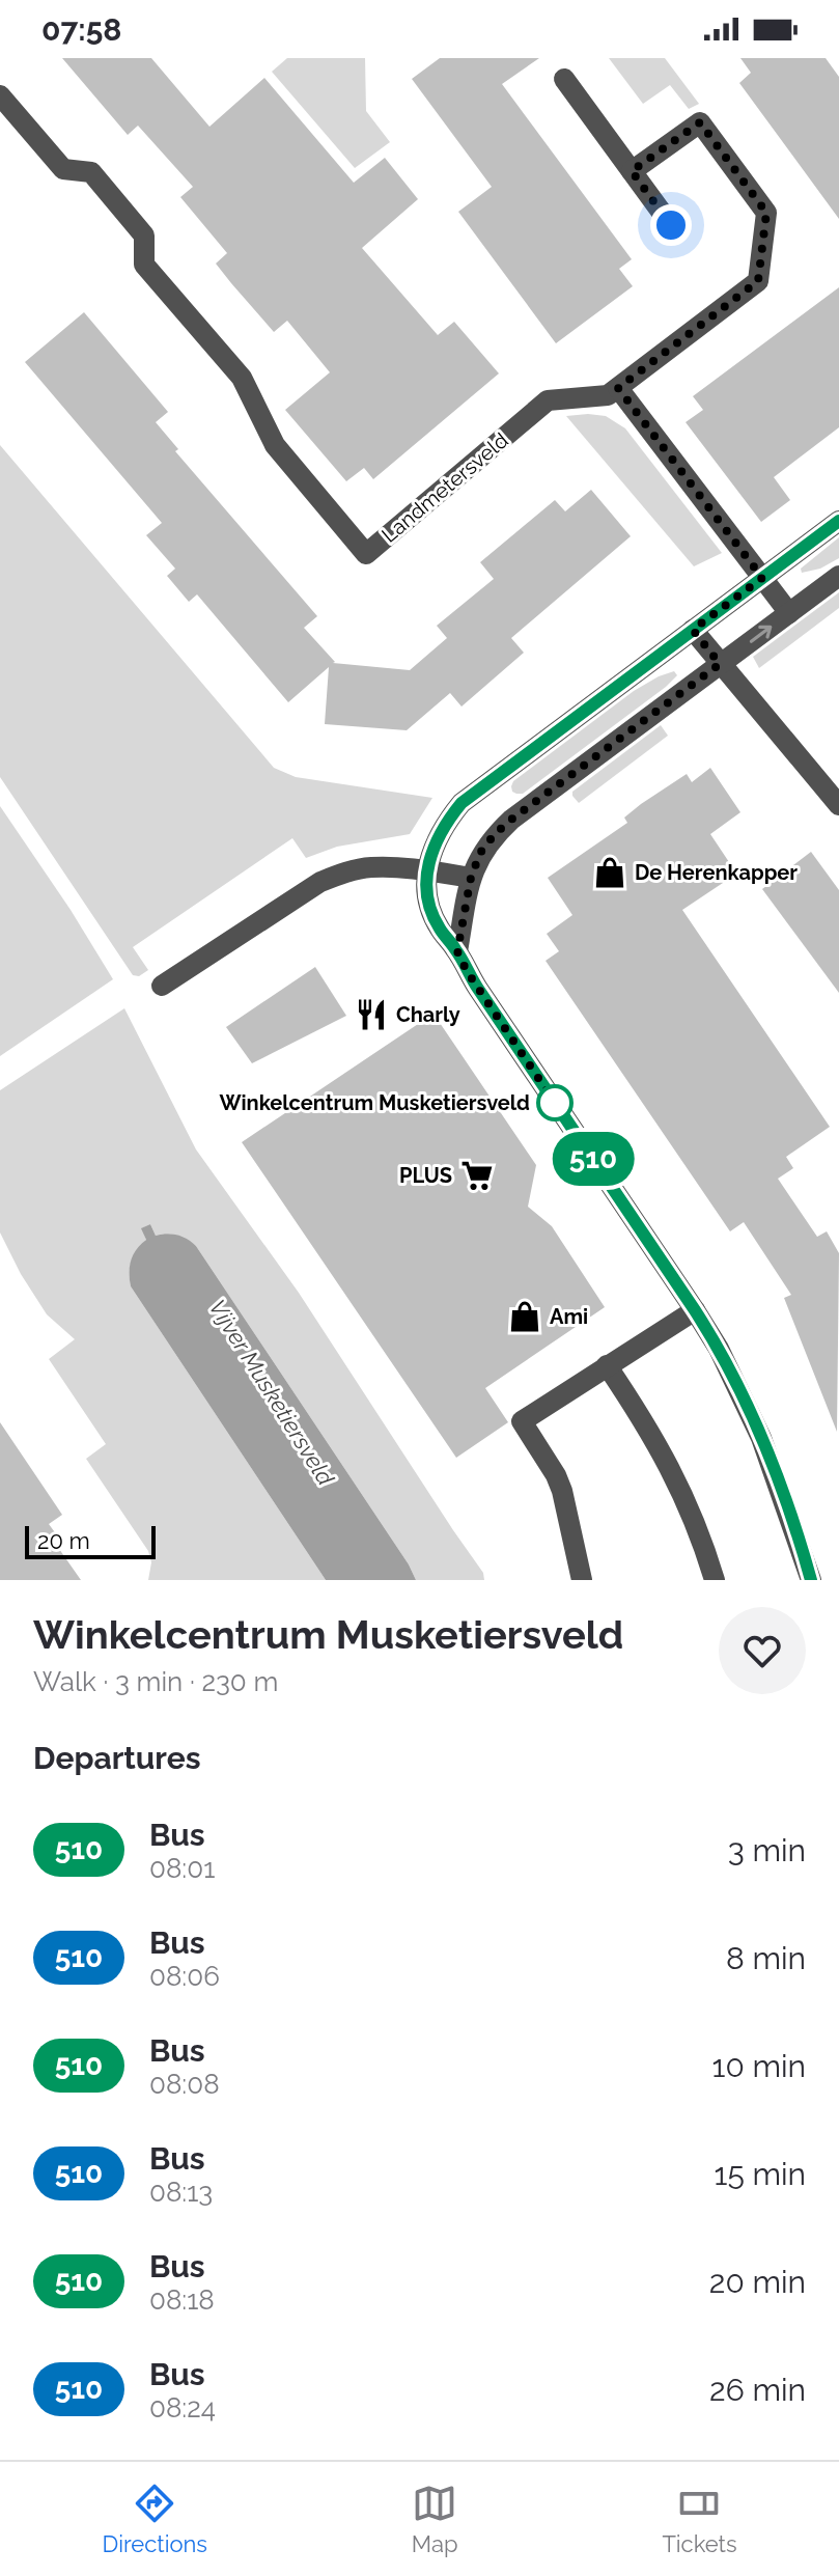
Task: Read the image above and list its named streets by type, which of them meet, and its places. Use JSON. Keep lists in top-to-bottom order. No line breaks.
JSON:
{"streets":{"street":["Landmetersveld"]},"water":["Vijver Musketiersveld"],"places":{"shop":["De Herenkapper","Ami"],"restaurant":["Charly"],"other":["Winkelcentrum Musketiersveld"],"supermarket":["PLUS"]},"lines":["bus line 510"],"scale_bar":"20 m","page":{"status":"07:58","on_map":"510","scale":"20 m","heading":[["Winkelcentrum Musketiersveld","Walk · 3 min · 230 m"],"Departures"],"list":[{"mark":"510","name":"Bus","note":"08:01","value":"3 min"},{"mark":"510","name":"Bus","note":"08:06","value":"8 min"},{"mark":"510","name":"Bus","note":"08:08","value":"10 min"},{"mark":"510","name":"Bus","note":"08:13","value":"15 min"},{"mark":"510","name":"Bus","note":"08:18","value":"20 min"},{"mark":"510","name":"Bus","note":"08:24","value":"26 min"}],"tabs":["Directions","Map","Tickets"]}}
